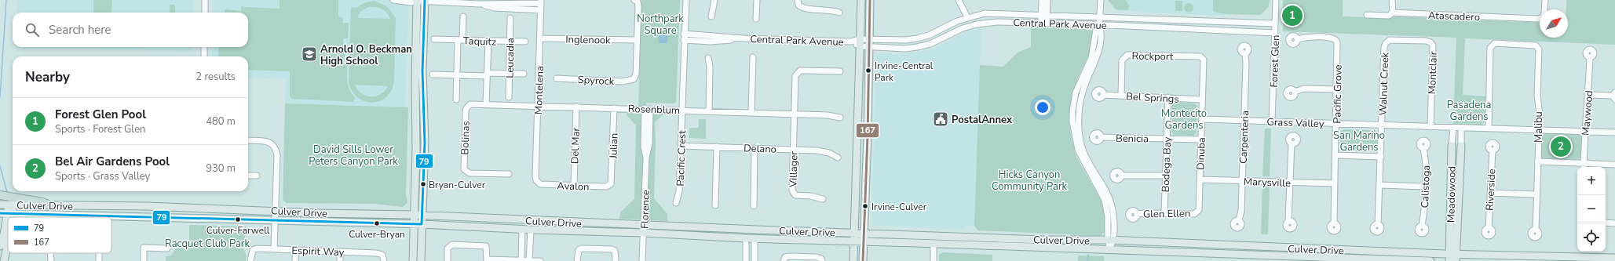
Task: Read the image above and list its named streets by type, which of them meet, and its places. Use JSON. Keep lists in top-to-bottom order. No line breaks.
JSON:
{"streets":{"main road":["Meadowood","Culver Drive"],"street":["Atascadero","Central Park Avenue","Inglenook","Taquitz","Rockport","Leucadia","Forest Glen","Montclair","Spyrock","Walnut Creek","Montelena","Pacific Grove","Bel Springs","Rosenblum","Maywood","Grass Valley","Malibu","Carpenteria","Bolinas","Benicia","Del Mar","Julian","Delano","Dinuba","Pacific Crest","Bodega Bay","Villager","Marysville","Avalon","Calistoga","Riverside","Florence","Glen Ellen","Espirit Way"]},"crossings":[["Central Park Avenue","Forest Glen"],["Central Park Avenue","Pacific Crest"],["Inglenook","Spyrock"],["Inglenook","Montelena"],["Taquitz","Leucadia"],["Rockport","Bel Springs"],["Rockport","Dinuba"],["Forest Glen","Grass Valley"],["Montclair","Walnut Creek"],["Montclair","Grass Valley"],["Walnut Creek","Grass Valley"],["Montelena","Rosenblum"],["Montelena","Avalon"],["Pacific Grove","Grass Valley"],["Pacific Grove","Marysville"],["Bel Springs","Dinuba"],["Bel Springs","Bodega Bay"],["Rosenblum","Bolinas"],["Rosenblum","Del Mar"],["Rosenblum","Julian"],["Rosenblum","Pacific Crest"],["Rosenblum","Villager"],["Rosenblum","Florence"],["Maywood","Grass Valley"],["Grass Valley","Malibu"],["Grass Valley","Carpenteria"],["Grass Valley","Dinuba"],["Grass Valley","Meadowood"],["Carpenteria","Marysville"],["Benicia","Dinuba"],["Benicia","Bodega Bay"],["Del Mar","Avalon"],["Julian","Avalon"],["Delano","Pacific Crest"],["Delano","Villager"],["Dinuba","Marysville"],["Dinuba","Glen Ellen"],["Bodega Bay","Glen Ellen"],["Meadowood","Culver Drive"],["Culver Drive","Florence"]],"parks":["Northpark Square","Pasadena Gardens","Montecito Gardens","San Marino Gardens","David Sills Lower Peters Canyon Park","Hicks Canyon Community Park","Racquet Club Park"],"places":{"school or university":["Arnold O. Beckman High School"],"other":["Irvine-Central Park","Bryan-Culver","Irvine-Culver","Culver-Farwell","Culver-Bryan"],"public building":["PostalAnnex"]},"lines":["transit line 79","transit line 167"],"legend":["79","167"],"north":"top right","page":{"pins":["1","2"],"search":"Search here","heading":["Nearby","2 results"],"list":[{"mark":"1","name":"Forest Glen Pool","note":"Sports · Forest Glen","value":"480 m"},{"mark":"2","name":"Bel Air Gardens Pool","note":"Sports · Grass Valley","value":"930 m"}],"map_buttons":["+","−"]}}
